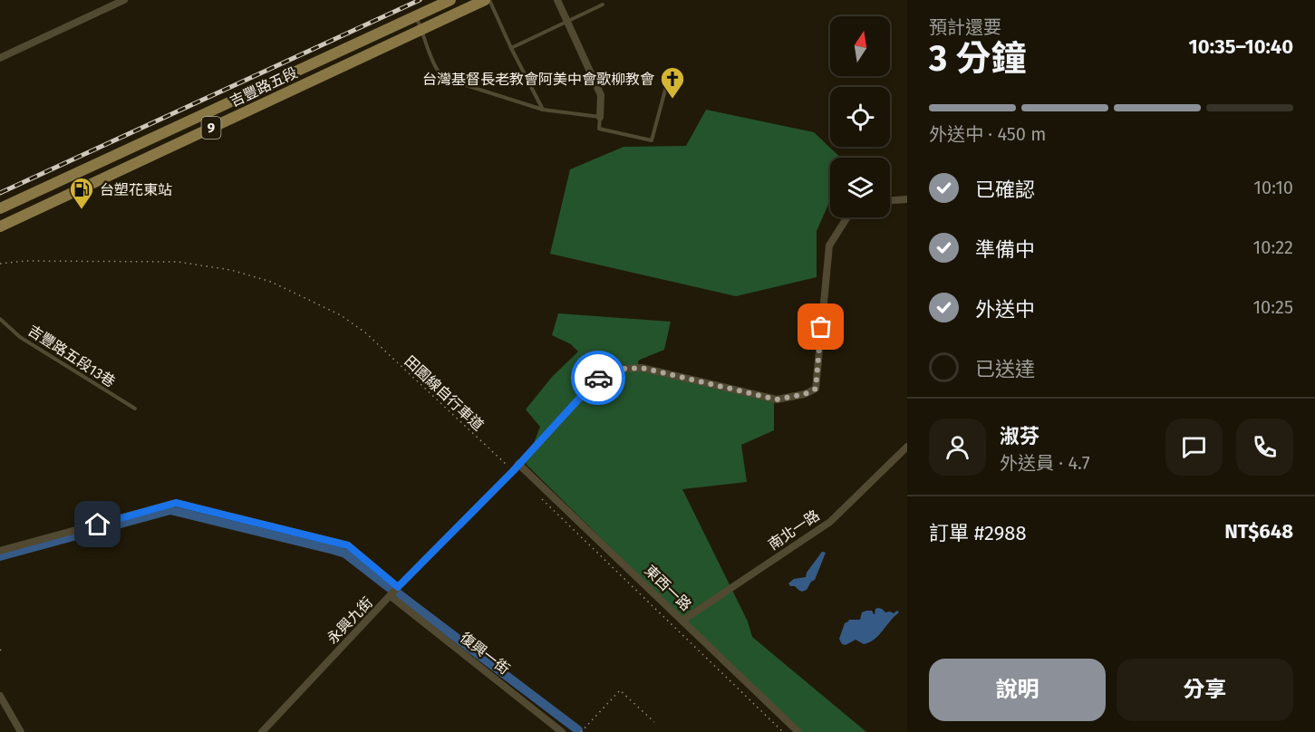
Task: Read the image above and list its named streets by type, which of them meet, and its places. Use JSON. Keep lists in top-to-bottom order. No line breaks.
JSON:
{"streets":{"main road":["吉豐路五段","9"],"street":["南北一路","東西一路","永興九街","復興一街"],"lane":["吉豐路五段13巷"],"path":["田園線自行車道"]},"crossings":[["吉豐路五段","9"],["田園線自行車道","永興九街"],["南北一路","東西一路"],["東西一路","永興九街"],["永興九街","復興一街"]],"places":{"church":["台灣基督長老教會阿美中會歌柳教會"],"fuel station":["台塑花東站"]},"north":"top","page":{"heading":["3 分鐘","預計還要","10:35–10:40"],"panel":["淑芬","外送員 · 4.7","訂單 #2988","NT$648"],"bar":"外送中 · 450 m","list":[["已確認","10:10"],["準備中","10:22"],["外送中","10:25"],"已送達"],"buttons":["說明","分享"]}}
